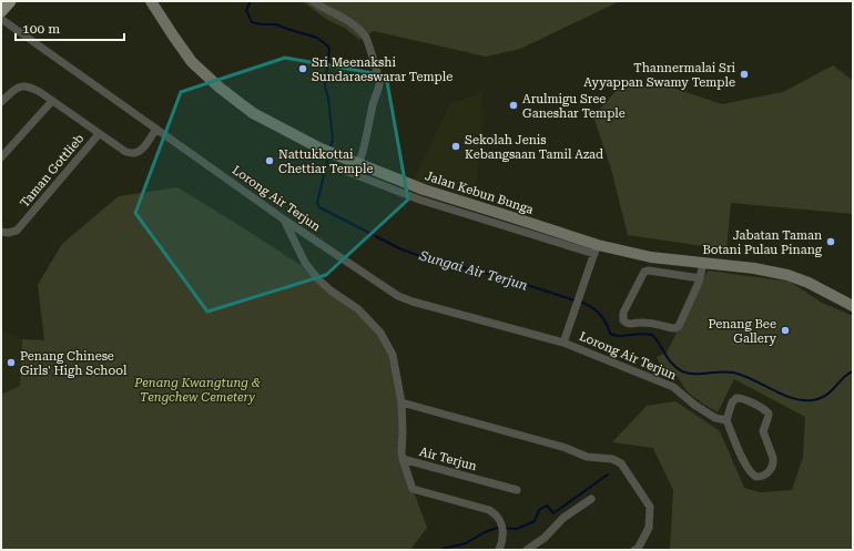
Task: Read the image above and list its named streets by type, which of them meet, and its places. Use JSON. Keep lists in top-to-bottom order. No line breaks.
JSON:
{"streets":{"street":["Taman Gottlieb","Jalan Kebun Bunga","Lorong Air Terjun","Air Terjun"]},"crossings":[["Taman Gottlieb","Lorong Air Terjun"],["Jalan Kebun Bunga","Lorong Air Terjun"],["Lorong Air Terjun","Air Terjun"]],"water":["Sungai Air Terjun"],"parks":["Penang Kwangtung & Tengchew Cemetery"],"places":["Sri Meenakshi Sundaraeswarar Temple","Thannermalai Sri Ayyappan Swamy Temple","Arulmigu Sree Ganeshar Temple","Sekolah Jenis Kebangsaan Tamil Azad","Nattukkottai Chettiar Temple","Jabatan Taman Botani Pulau Pinang","Penang Bee Gallery","Penang Chinese Girls' High School"],"scale_bar":"100 m"}
